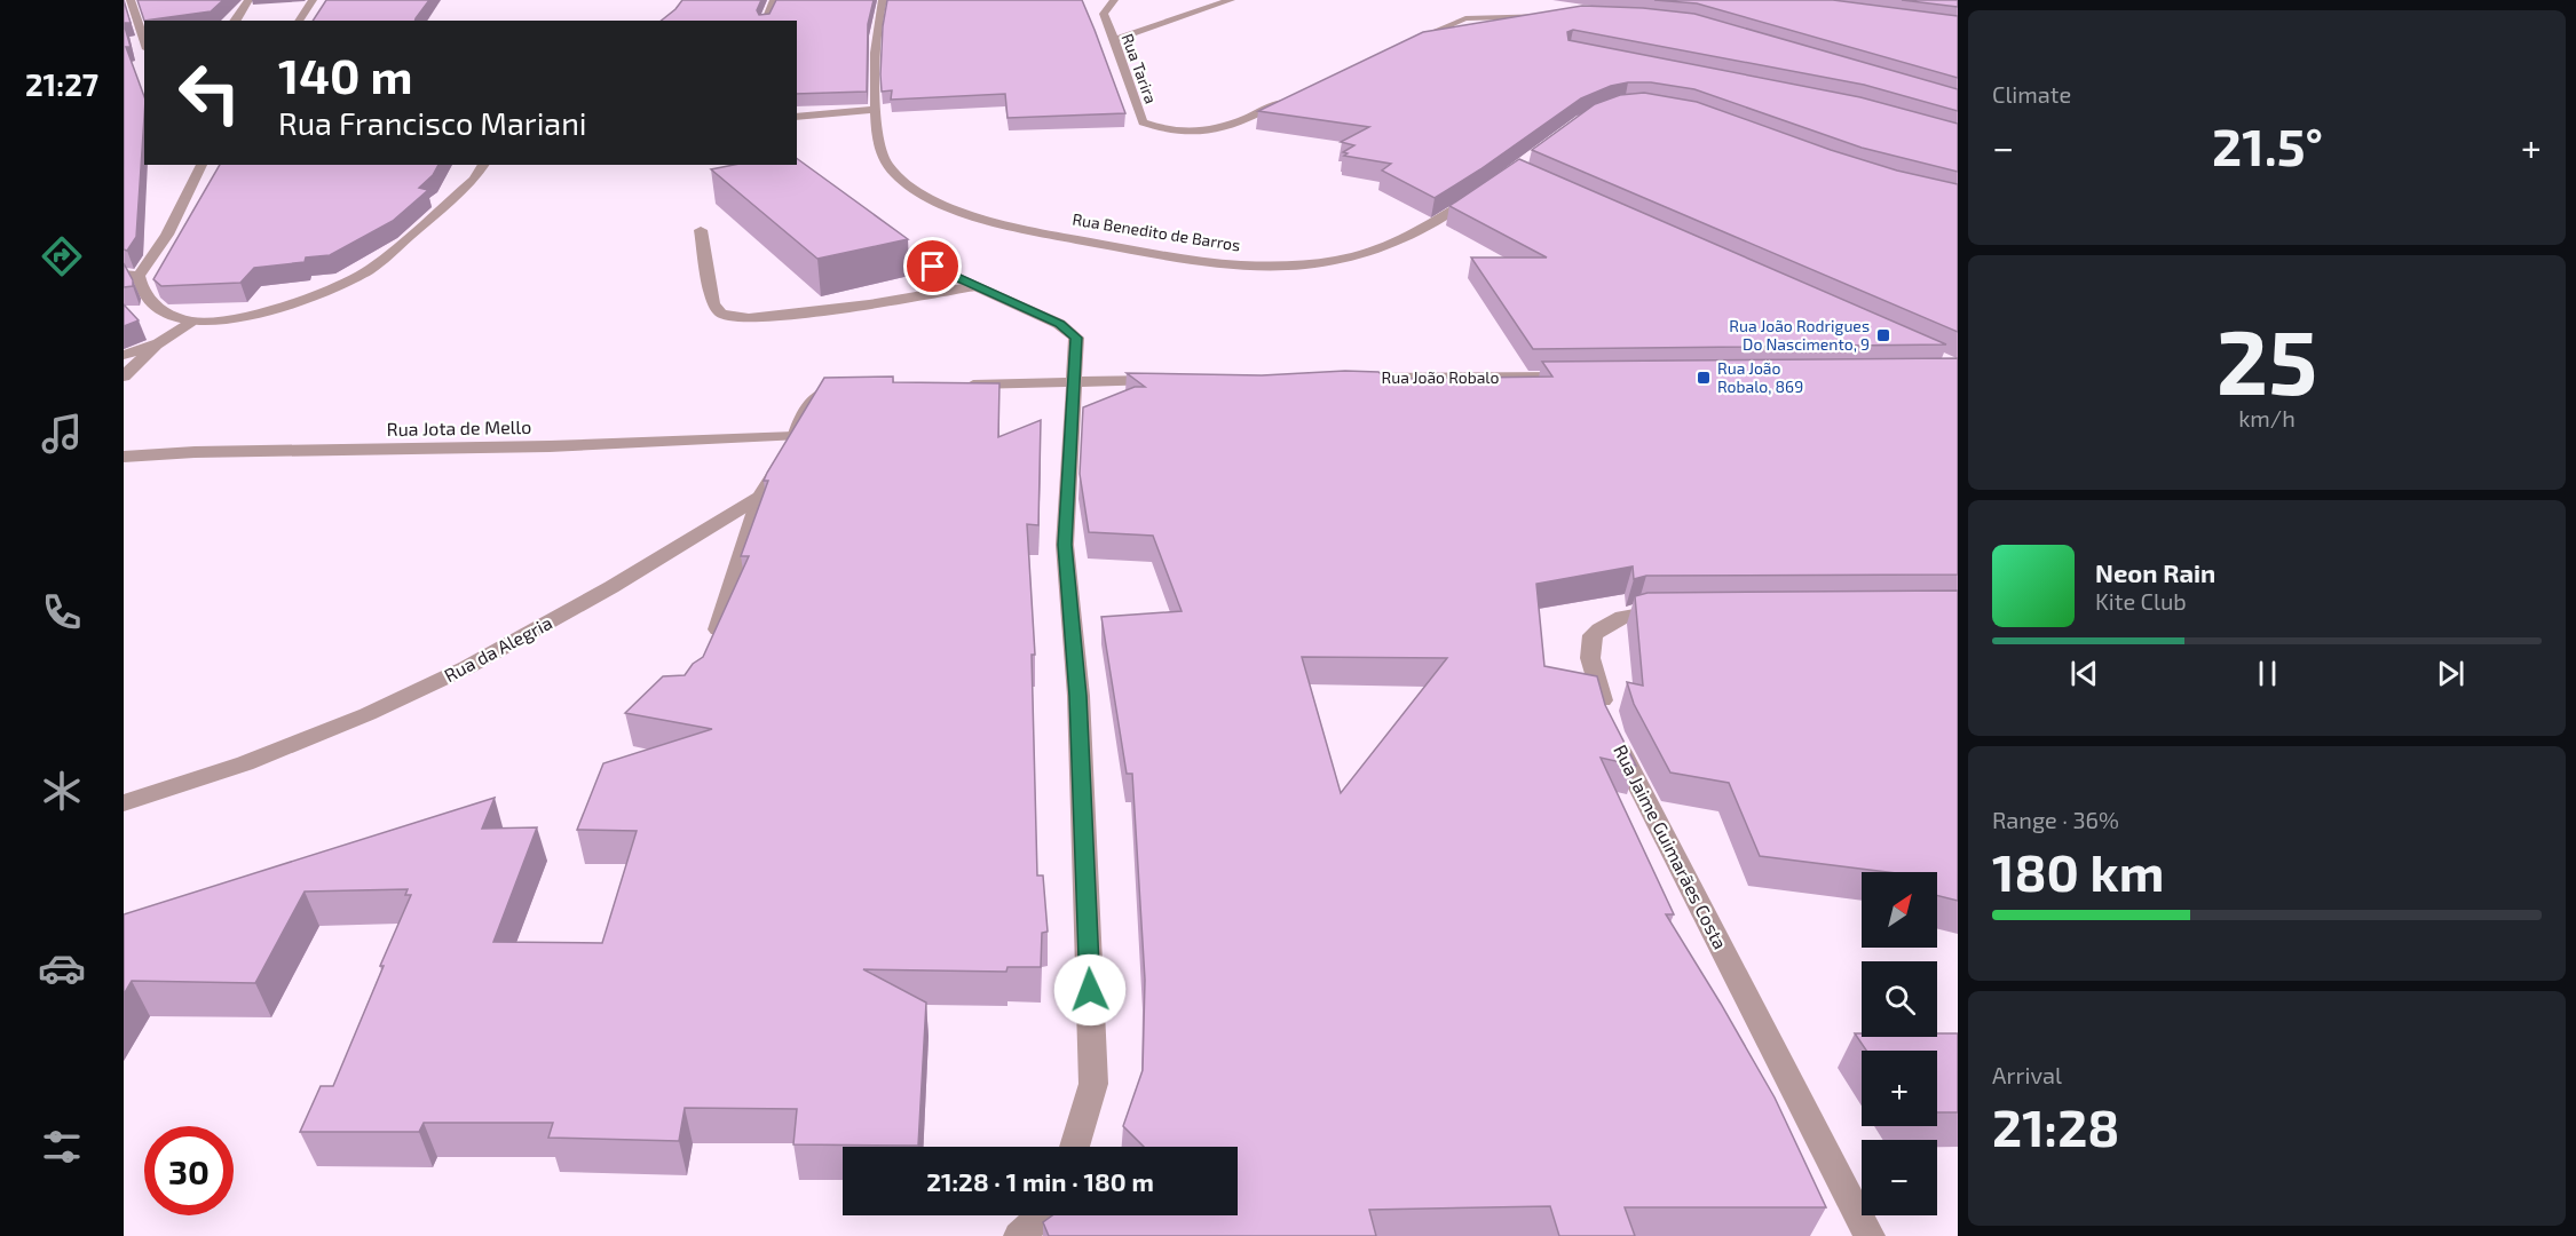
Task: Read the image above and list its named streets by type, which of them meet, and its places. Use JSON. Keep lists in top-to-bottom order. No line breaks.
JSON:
{"streets":{"street":["Rua Tarira","Rua Benedito de Barros","Rua João Robalo","Rua Jota de Mello","Rua da Alegria","Rua Jaime Guimarães Costa"]},"crossings":[["Rua Jota de Mello","Rua da Alegria"]],"places":{"transit":["Rua João Rodrigues Do Nascimento, 9","Rua João Robalo, 869"]},"north":"top right","page":{"tabs":"21:27","tile":["Climate",["25","km/h"],["Range · 36%","180 km"],["Arrival","21:28"]],"turn":["140 m","Rua Francisco Mariani"],"heat":["−","21.5°","+"],"song":["Neon Rain","Kite Club"],"map_buttons":["+","−"],"limit":"30","trip":"21:28 · 1 min · 180 m"}}
